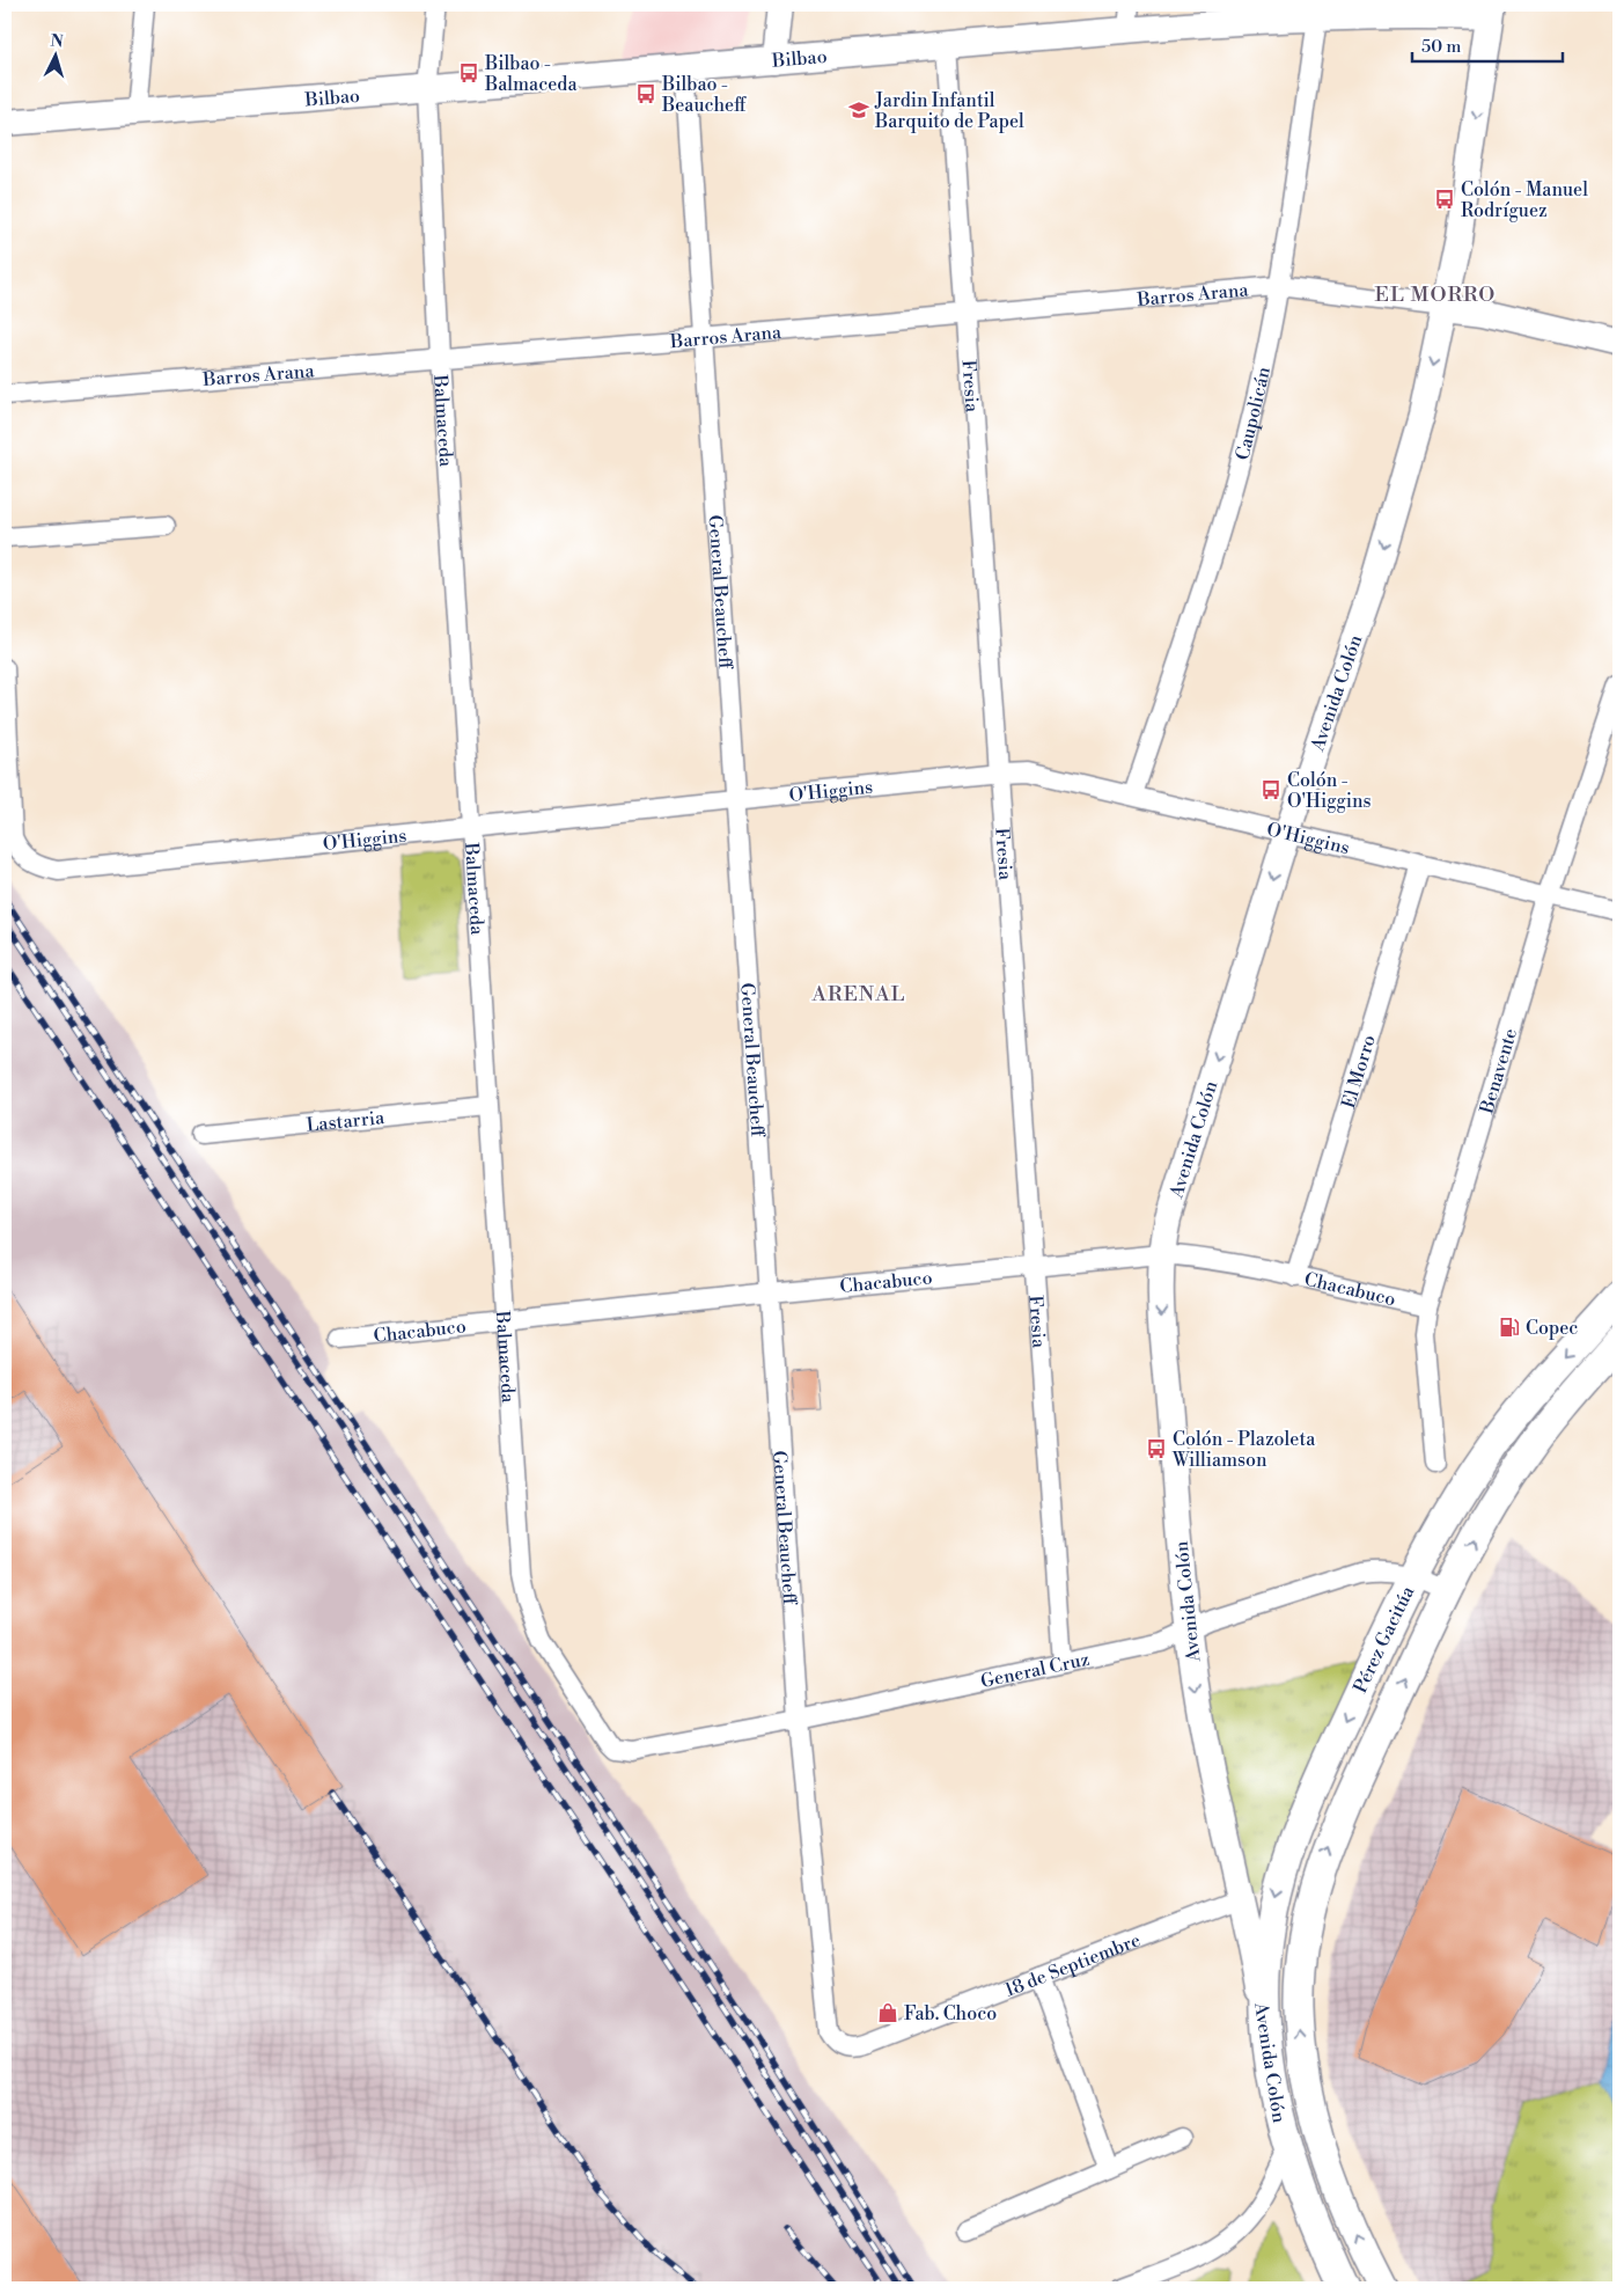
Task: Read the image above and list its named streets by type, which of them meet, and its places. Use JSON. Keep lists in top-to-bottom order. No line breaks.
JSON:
{"streets":{"main road":["Bilbao","Avenida Colón","Pérez Gacitúa"],"street":["Barros Arana","Fresia","Caupolicán","Balmaceda","General Beaucheff","O'Higgins","El Morro","Benavente","Lastarria","Chacabuco","General Cruz","18 de Septiembre"]},"crossings":[["Bilbao","Fresia"],["Bilbao","Caupolicán"],["Bilbao","Balmaceda"],["Bilbao","General Beaucheff"],["Bilbao","Avenida Colón"],["Barros Arana","Fresia"],["Barros Arana","Caupolicán"],["Barros Arana","Balmaceda"],["Barros Arana","General Beaucheff"],["Barros Arana","Avenida Colón"],["Fresia","O'Higgins"],["Fresia","Chacabuco"],["Fresia","General Cruz"],["Caupolicán","O'Higgins"],["Balmaceda","O'Higgins"],["Balmaceda","Lastarria"],["Balmaceda","Chacabuco"],["Balmaceda","General Cruz"],["General Beaucheff","O'Higgins"],["General Beaucheff","Chacabuco"],["General Beaucheff","General Cruz"],["General Beaucheff","18 de Septiembre"],["Avenida Colón","O'Higgins"],["Avenida Colón","Chacabuco"],["Avenida Colón","Pérez Gacitúa"],["Avenida Colón","General Cruz"],["Avenida Colón","18 de Septiembre"],["O'Higgins","El Morro"],["O'Higgins","Benavente"],["El Morro","Chacabuco"],["Benavente","Chacabuco"],["Pérez Gacitúa","General Cruz"]],"one_way":["Avenida Colón"],"districts":["EL MORRO","ARENAL"],"places":{"bus stop":["Bilbao - Balmaceda","Bilbao - Beaucheff","Colón - Manuel Rodríguez","Colón - O'Higgins","Colón - Plazoleta Williamson"],"school or university":["Jardin Infantil Barquito de Papel"],"fuel station":["Copec"],"shop":["Fab. Choco"]},"scale_bar":"50 m","north":"top"}
